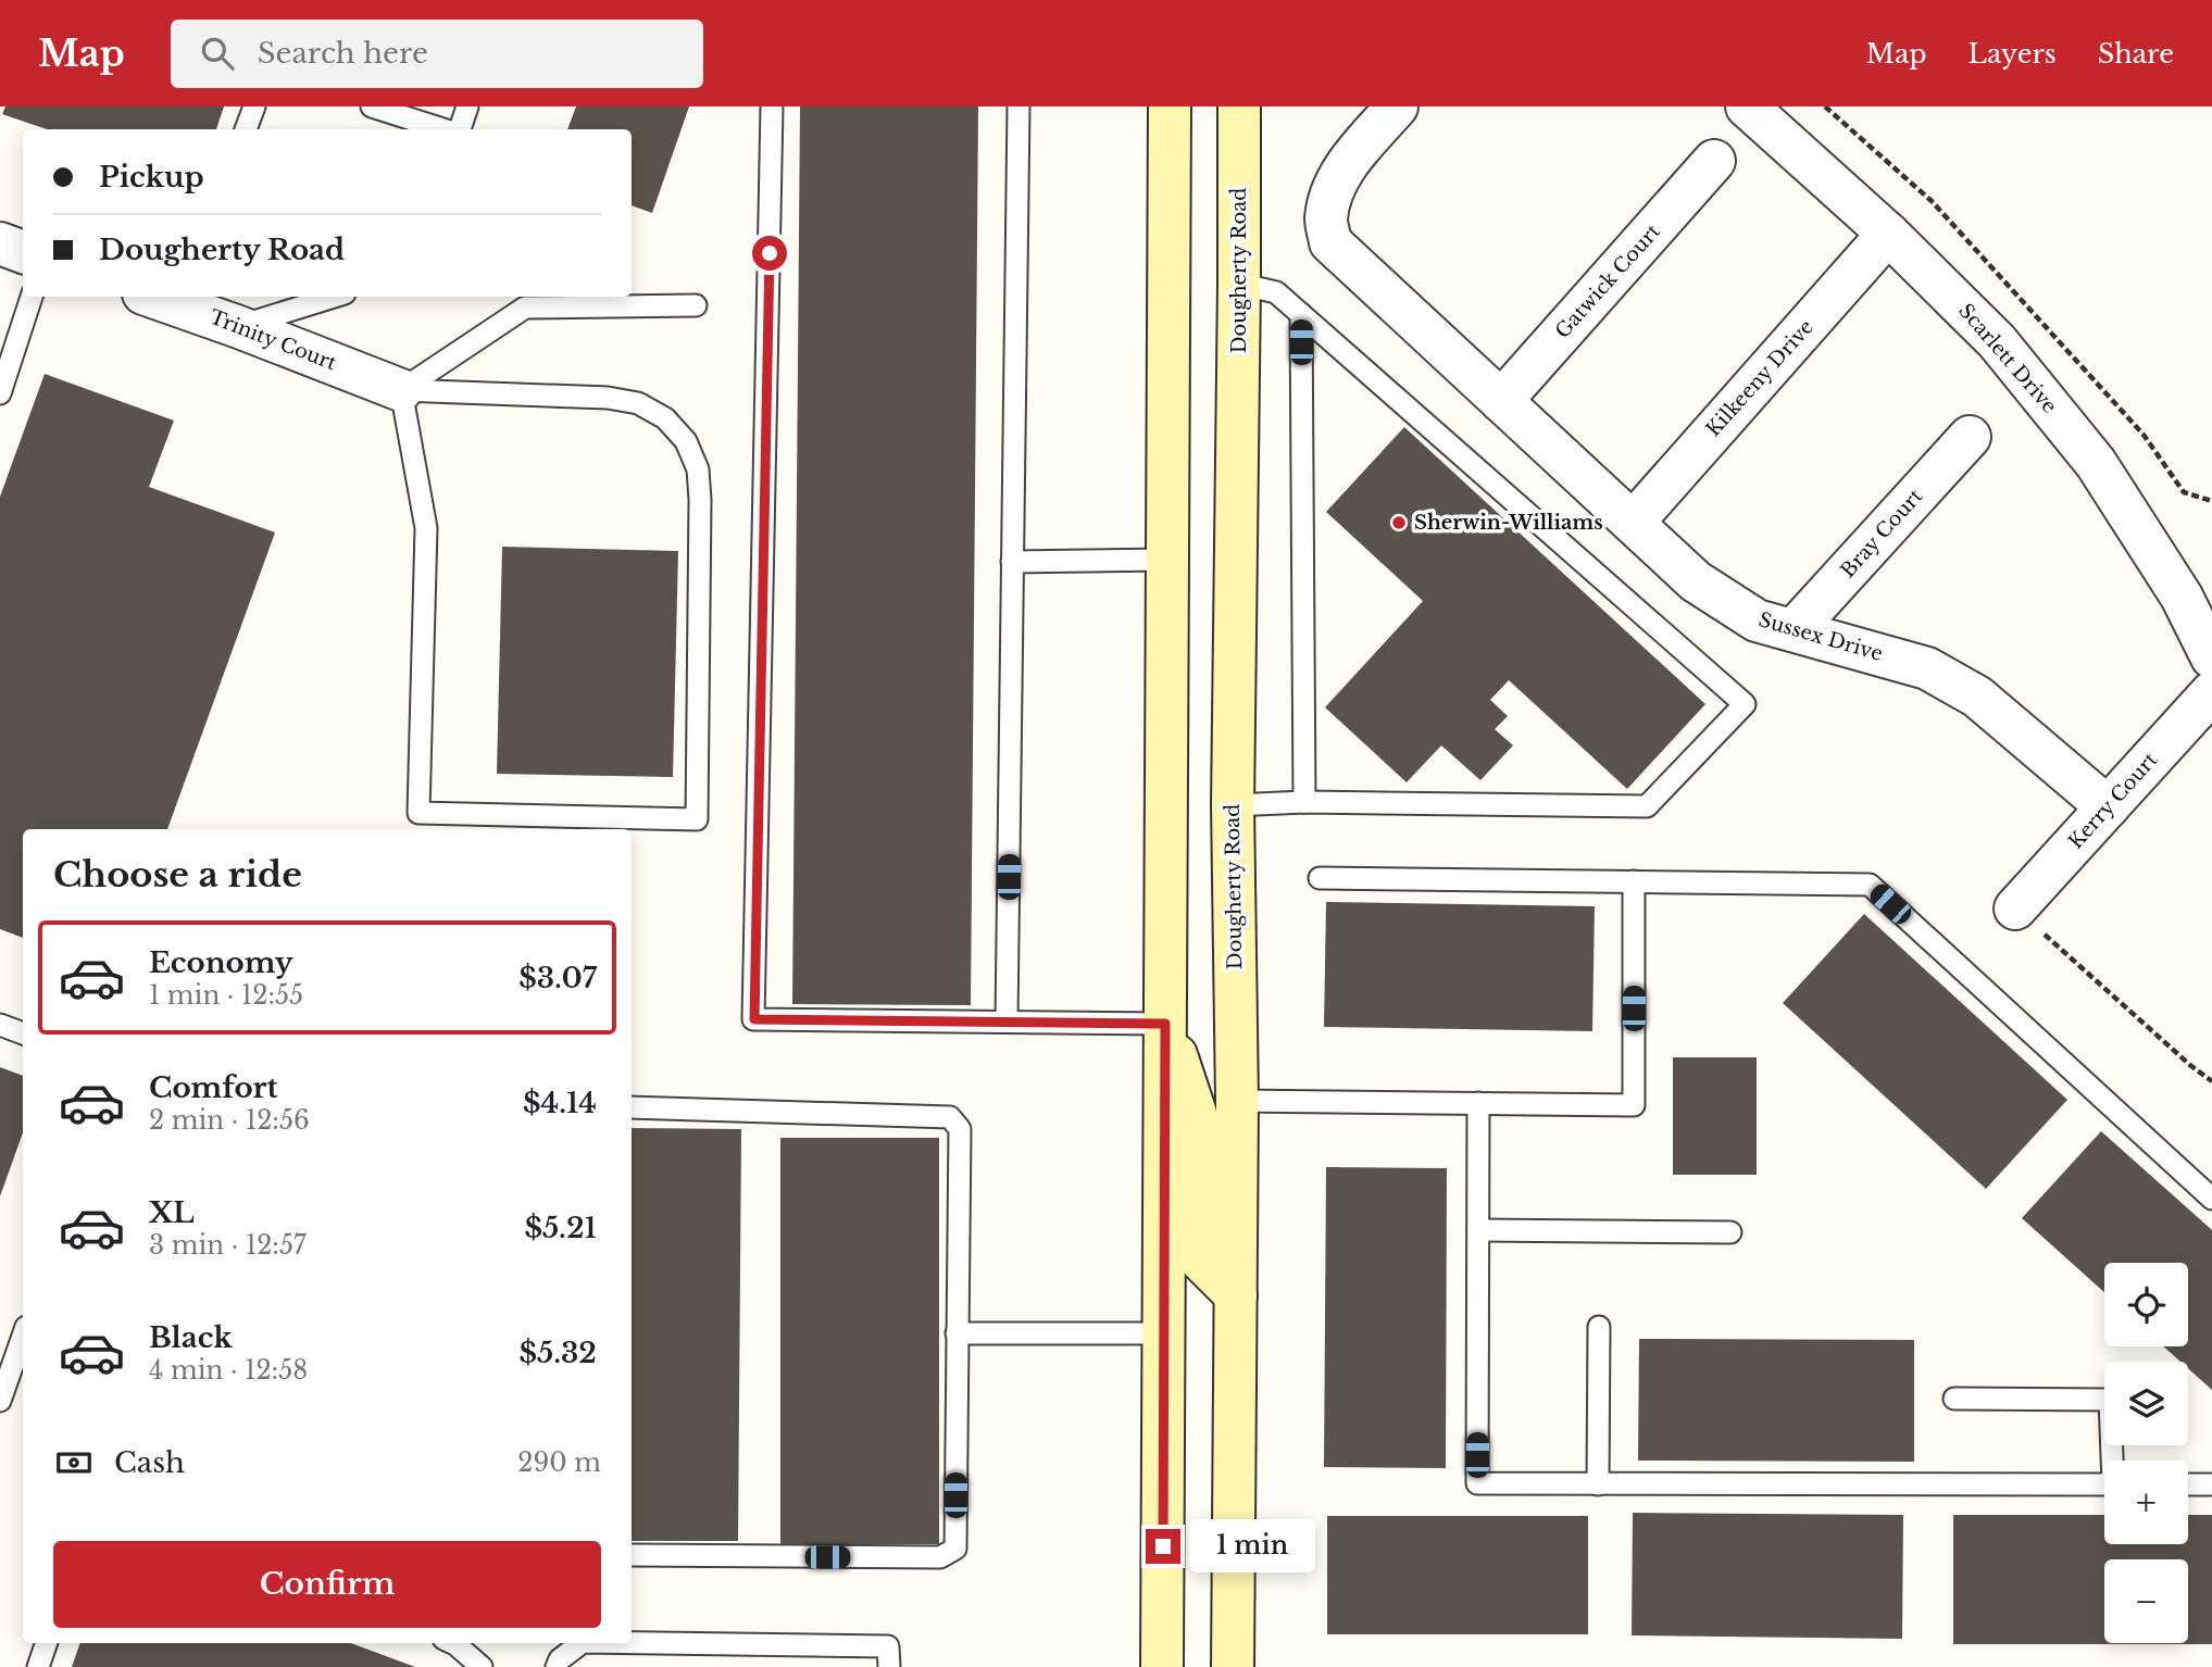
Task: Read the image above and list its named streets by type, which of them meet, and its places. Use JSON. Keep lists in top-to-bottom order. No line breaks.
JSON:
{"streets":{"main road":["Dougherty Road"],"street":["Gatwick Court","Trinity Court","Scarlett Drive","Kilkeeny Drive","Bray Court","Sussex Drive","Kerry Court"]},"crossings":[["Gatwick Court","Sussex Drive"],["Scarlett Drive","Kilkeeny Drive"],["Kilkeeny Drive","Sussex Drive"],["Bray Court","Sussex Drive"],["Sussex Drive","Kerry Court"]],"places":["Sherwin-Williams"],"page":{"header":"Map","search":"Search here","nav":["Map","Layers","Share"],"banner":["Pickup","Dougherty Road"],"heading":"Choose a ride","list":[{"name":"Economy","note":"1 min · 12:55","value":"$3.07"},{"name":"Comfort","note":"2 min · 12:56","value":"$4.14"},{"name":"XL","note":"3 min · 12:57","value":"$5.21"},{"name":"Black","note":"4 min · 12:58","value":"$5.32"}],"map_buttons":["+","−"],"pay":["Cash","290 m"],"bubble":"1 min","buttons":"Confirm"}}
